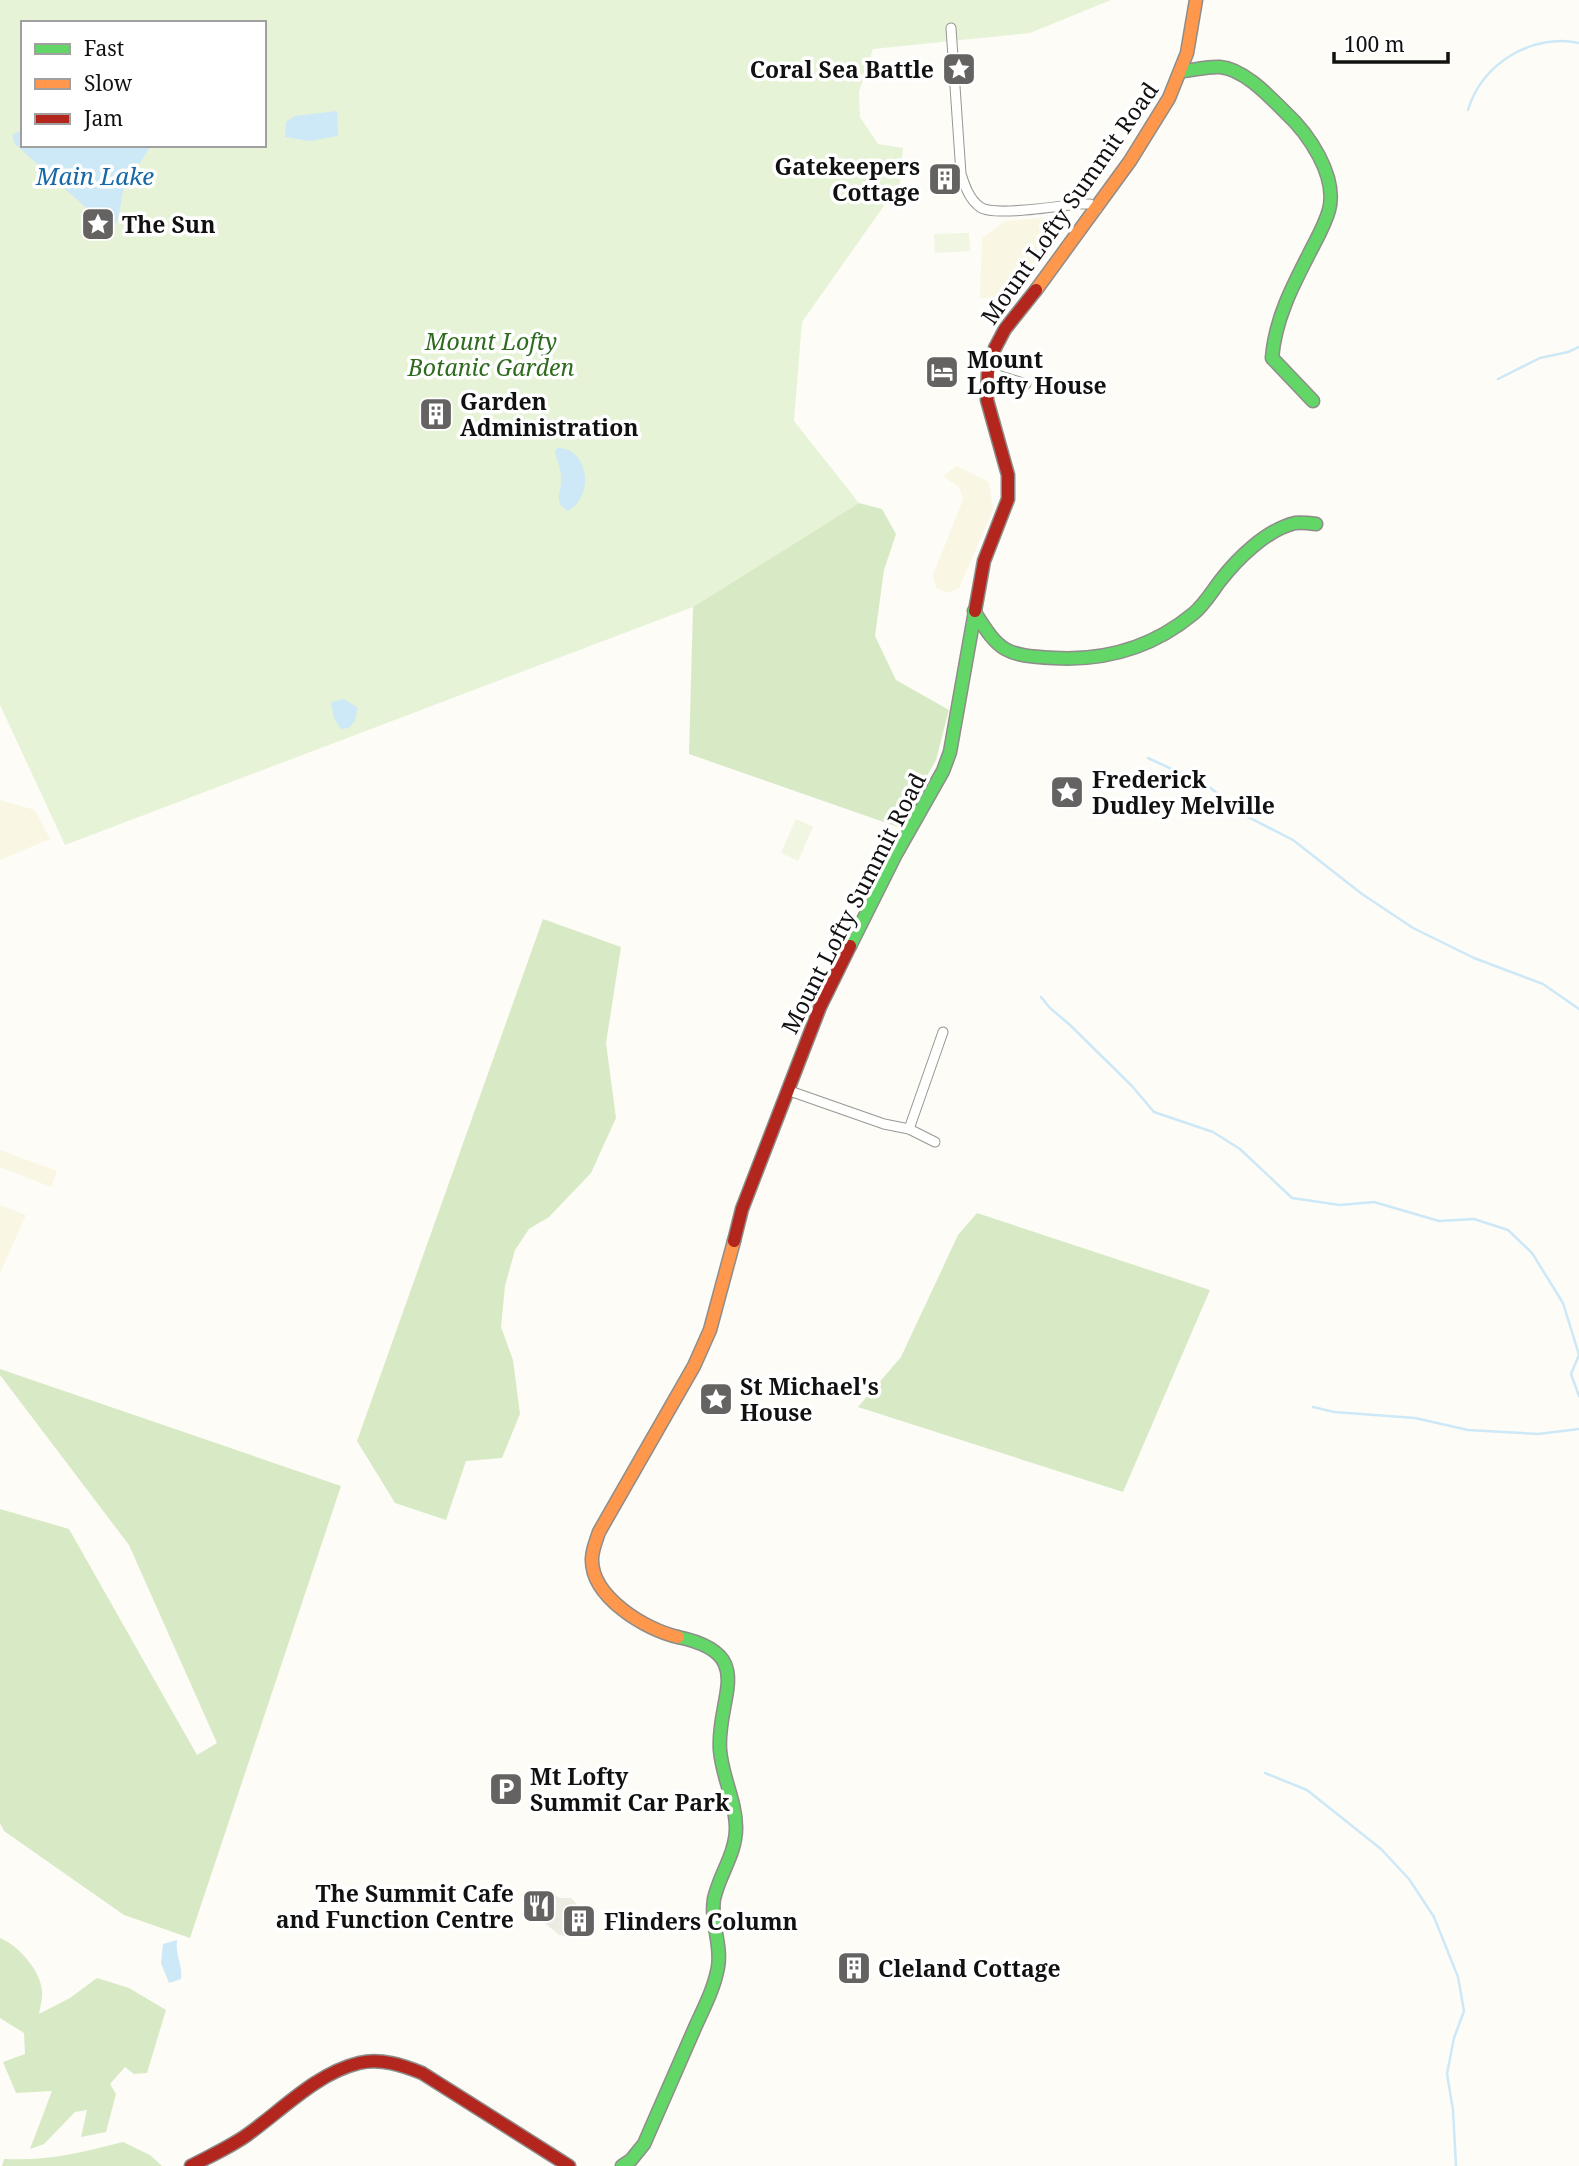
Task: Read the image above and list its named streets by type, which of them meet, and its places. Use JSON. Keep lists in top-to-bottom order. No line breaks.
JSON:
{"streets":{"main road":["Mount Lofty Summit Road"]},"water":["Main Lake"],"parks":["Mount Lofty Botanic Garden"],"places":{"place":["Coral Sea Battle","The Sun","Frederick Dudley Melville","St Michael's House"],"building":["Gatekeepers Cottage","Garden Administration","Flinders Column","Cleland Cottage"],"hotel":["Mount Lofty House"],"parking":["Mt Lofty Summit Car Park"],"restaurant":["The Summit Cafe and Function Centre"]},"legend":["Fast","Slow","Jam"],"scale_bar":"100 m"}
